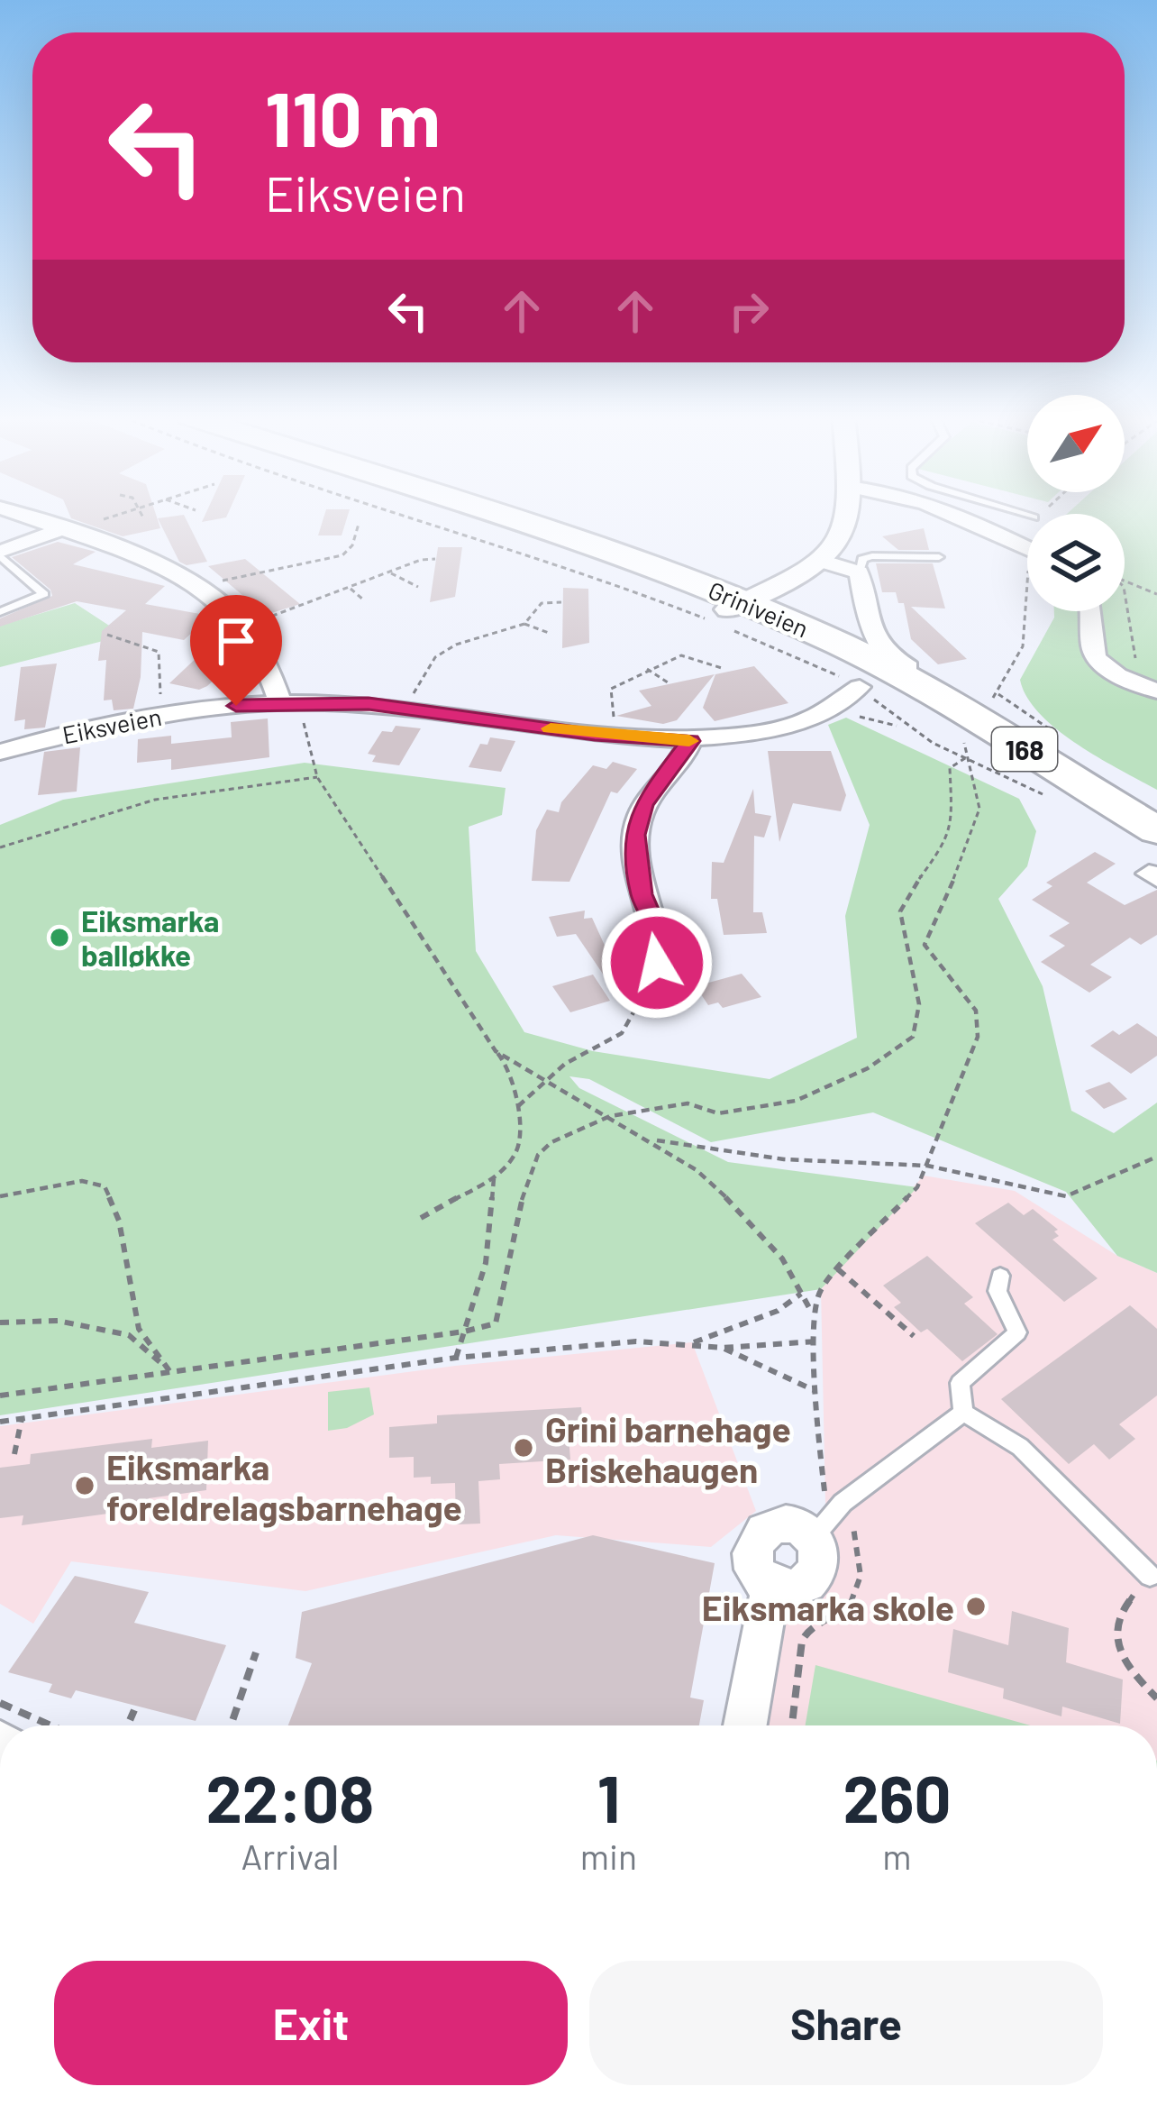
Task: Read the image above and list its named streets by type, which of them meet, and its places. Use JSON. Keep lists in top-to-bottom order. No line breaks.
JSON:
{"streets":{"main road":["Griniveien","168"],"street":["Eiksveien"]},"crossings":[["Griniveien","Eiksveien"]],"places":["Eiksmarka balløkke","Grini barnehage Briskehaugen","Eiksmarka foreldrelagsbarnehage","Eiksmarka skole"],"north":"top right","page":{"turn":["110 m","Eiksveien"],"eta":["22:08","Arrival","1","min","260","m"],"buttons":["Exit","Share"]}}
